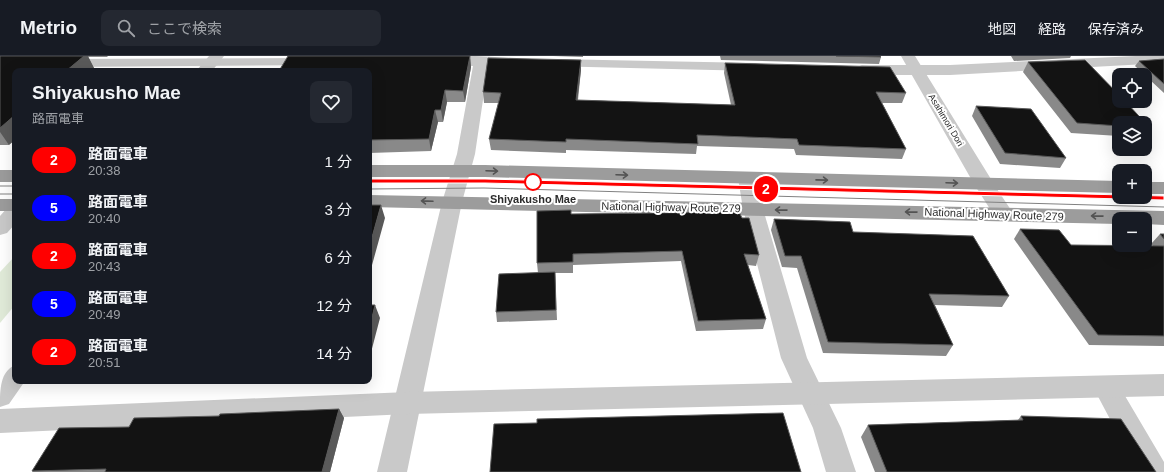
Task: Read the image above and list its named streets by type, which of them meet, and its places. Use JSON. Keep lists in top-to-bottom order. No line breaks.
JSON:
{"streets":{"highway":["National Highway Route 279"],"street":["Asahimori Dori"]},"crossings":[["Asahimori Dori","National Highway Route 279"]],"places":["Shiyakusho Mae"],"lines":["tram line 2"],"page":{"header":"Metrio","search":"ここで検索","nav":["地図","経路","保存済み"],"on_map":"2","map_buttons":["+","−"],"heading":["Shiyakusho Mae","路面電車"],"list":[{"mark":"2","name":"路面電車","note":"20:38","value":"1 分"},{"mark":"5","name":"路面電車","note":"20:40","value":"3 分"},{"mark":"2","name":"路面電車","note":"20:43","value":"6 分"},{"mark":"5","name":"路面電車","note":"20:49","value":"12 分"},{"mark":"2","name":"路面電車","note":"20:51","value":"14 分"}]}}
